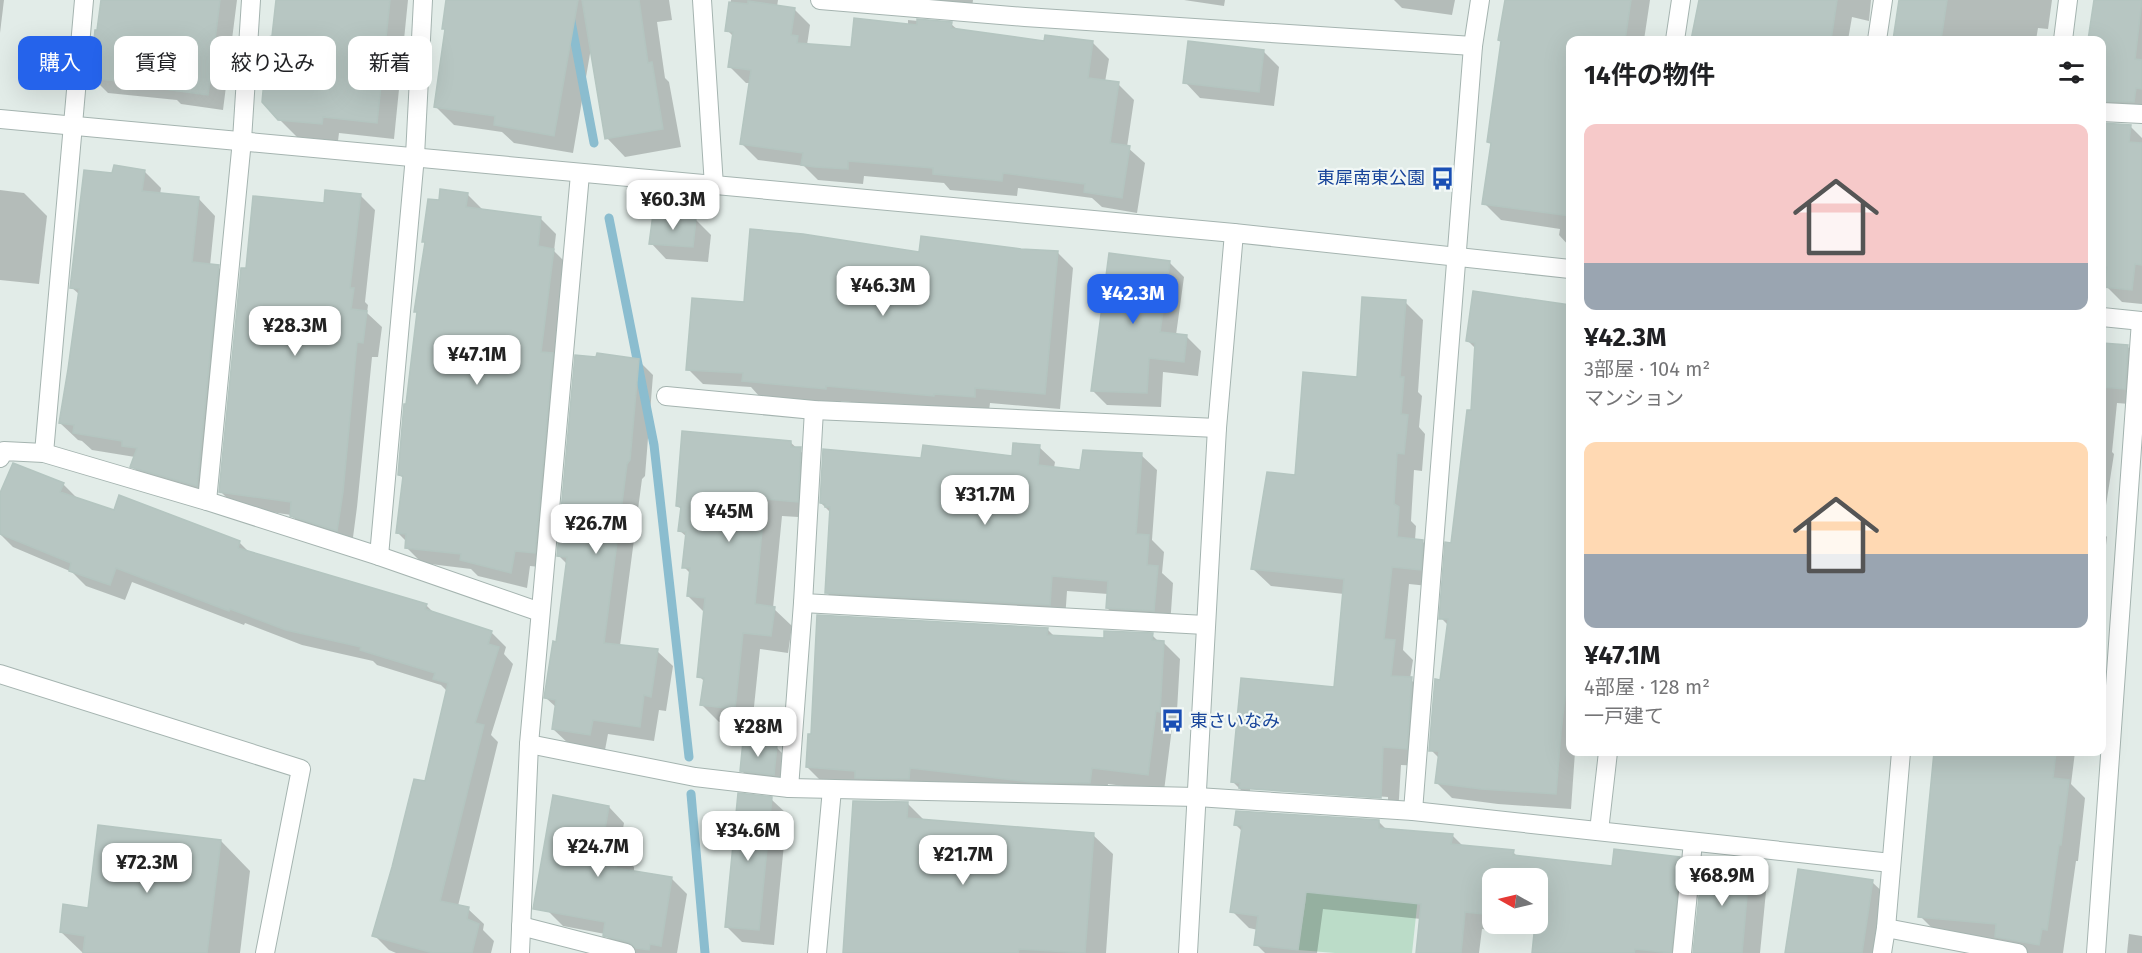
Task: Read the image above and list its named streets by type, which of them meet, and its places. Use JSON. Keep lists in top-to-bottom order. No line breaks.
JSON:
{"places":{"bus stop":["東犀南東公園","東さいなみ"]},"north":"left","page":{"chip":["購入","賃貸","絞り込み","新着"],"heading":"14件の物件","list":[{"name":"¥42.3M","note":"3部屋 · 104 m² · マンション"},{"name":"¥47.1M","note":"4部屋 · 128 m² · 一戸建て"}],"price":["¥60.3M","¥46.3M","¥42.3M","¥28.3M","¥47.1M","¥31.7M","¥45M","¥26.7M","¥28M","¥34.6M","¥24.7M","¥21.7M","¥72.3M","¥68.9M"]}}
